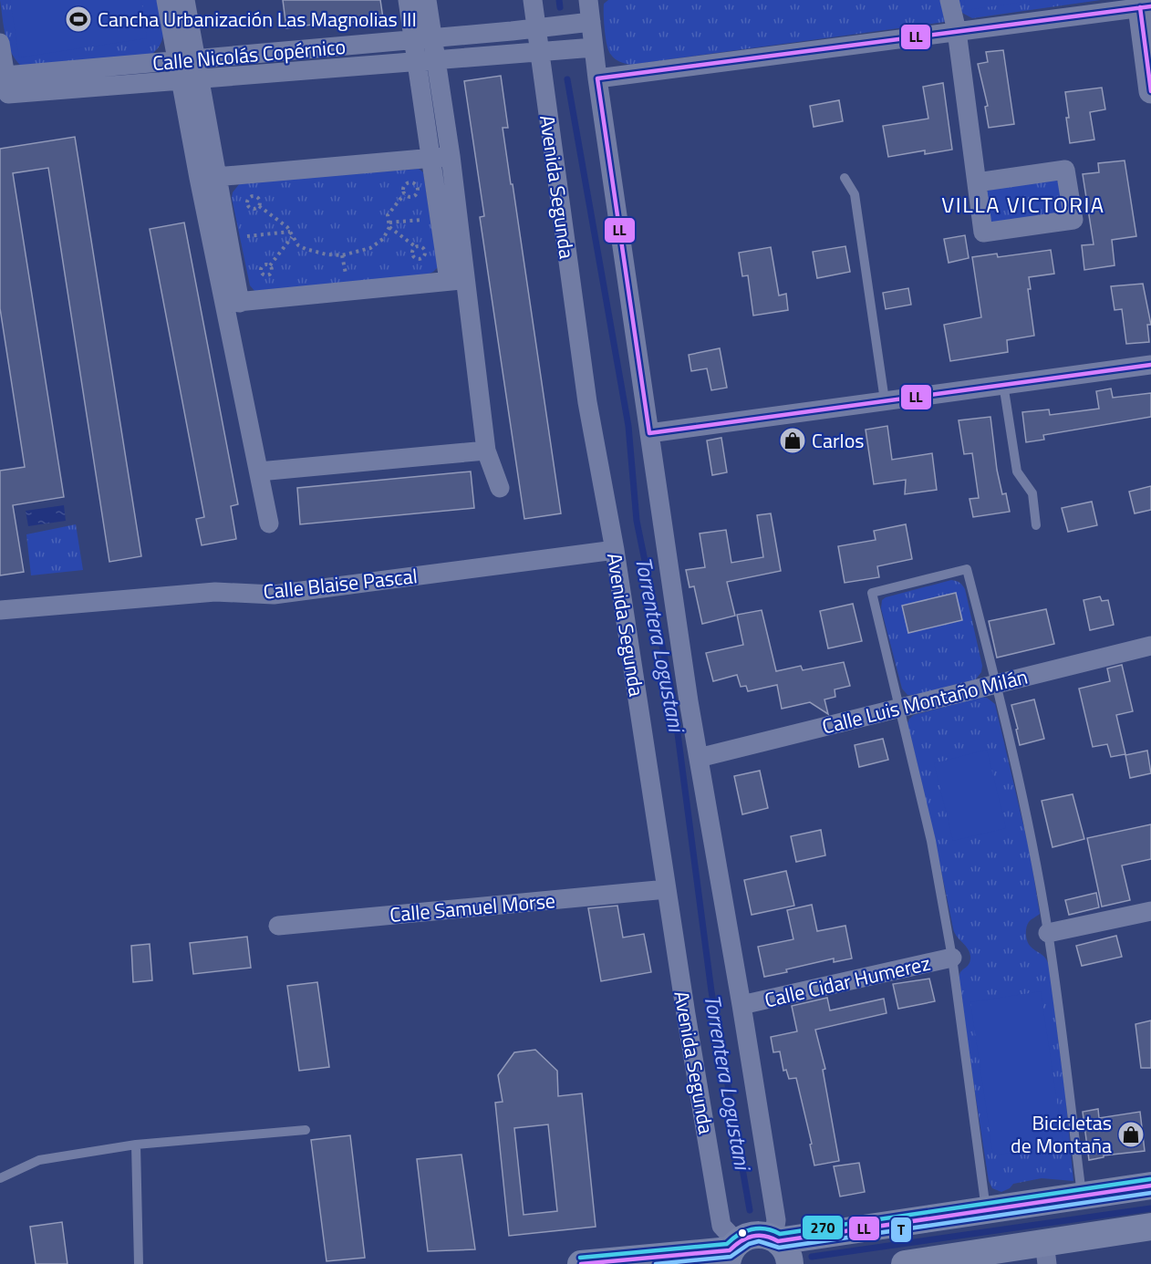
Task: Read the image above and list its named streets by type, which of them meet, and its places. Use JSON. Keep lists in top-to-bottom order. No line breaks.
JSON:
{"streets":{"street":["Calle Nicolás Copérnico","Avenida Segunda","Calle Blaise Pascal","Calle Luis Montaño Milán","Calle Samuel Morse","Calle Cidar Humerez"]},"crossings":[["Calle Nicolás Copérnico","Avenida Segunda"],["Avenida Segunda","Calle Blaise Pascal"],["Avenida Segunda","Calle Samuel Morse"]],"districts":["VILLA VICTORIA"],"water":["Torrentera Logustani"],"places":{"sports":["Cancha Urbanización Las Magnolias III"],"shop":["Carlos","Bicicletas de Montaña"]},"lines":["transit line LL","transit line 270","transit line T"]}
